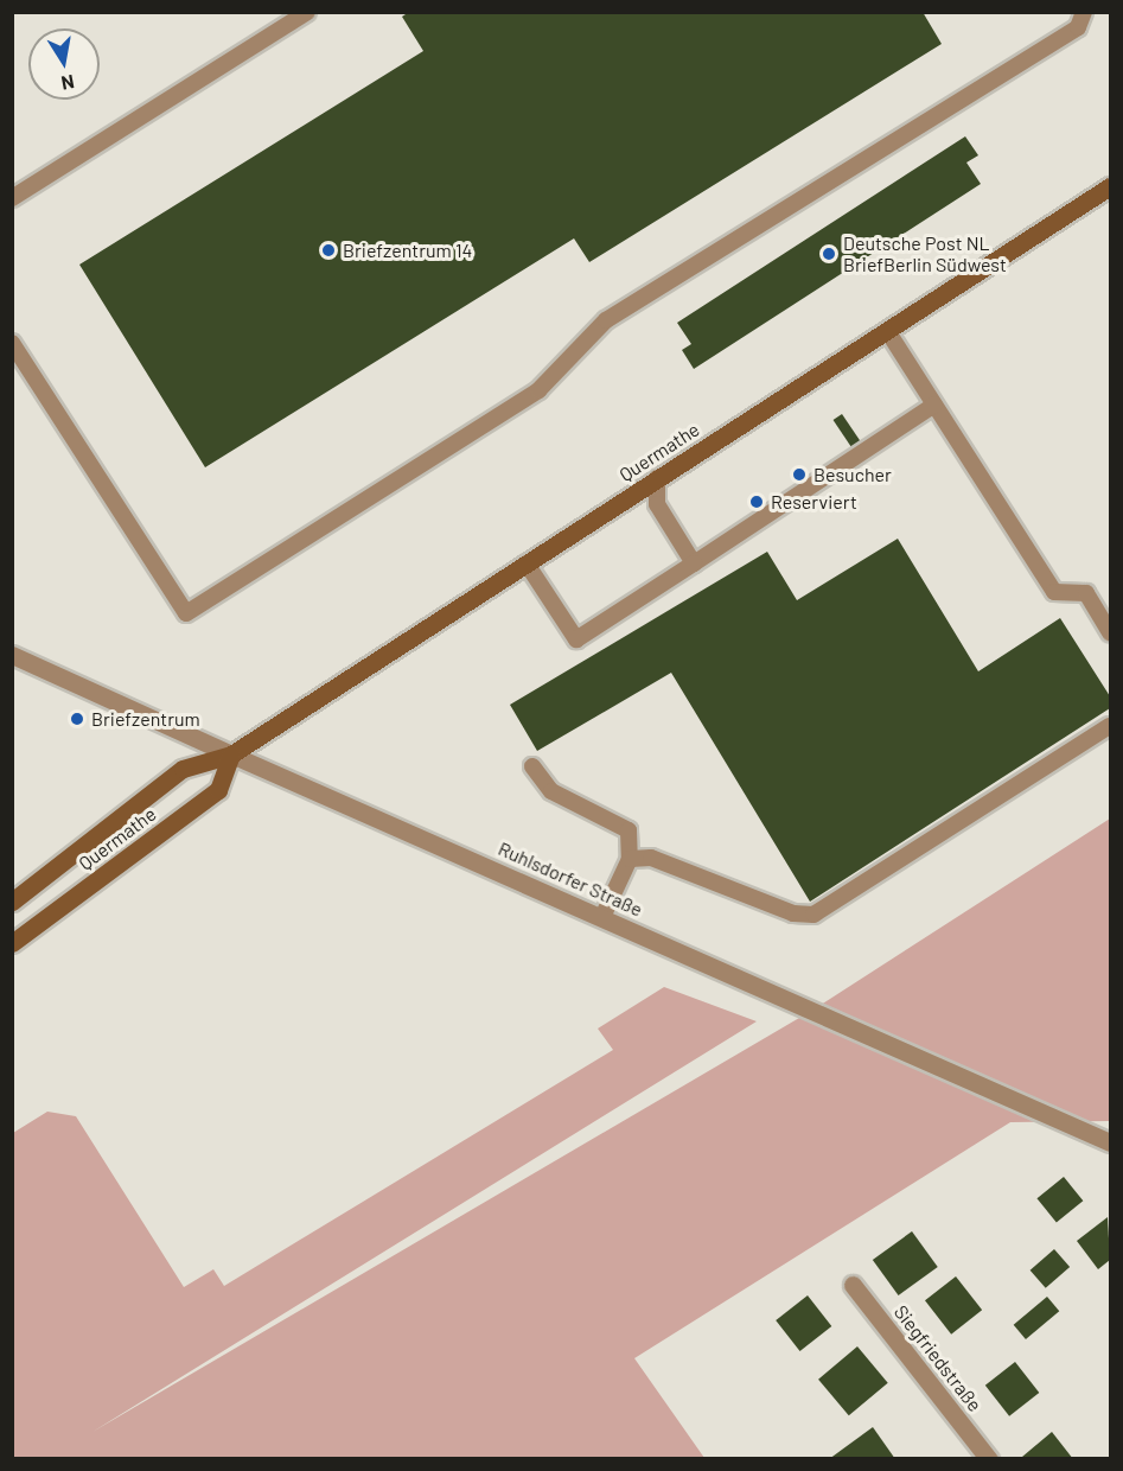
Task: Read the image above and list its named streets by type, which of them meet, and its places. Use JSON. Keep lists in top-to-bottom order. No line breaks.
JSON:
{"streets":{"main road":["Quermathe"],"street":["Ruhlsdorfer Straße","Siegfriedstraße"]},"crossings":[["Quermathe","Ruhlsdorfer Straße"]],"places":["Briefzentrum 14","Deutsche Post NL BriefBerlin Südwest","Besucher","Reserviert","Briefzentrum"],"north":"bottom"}
